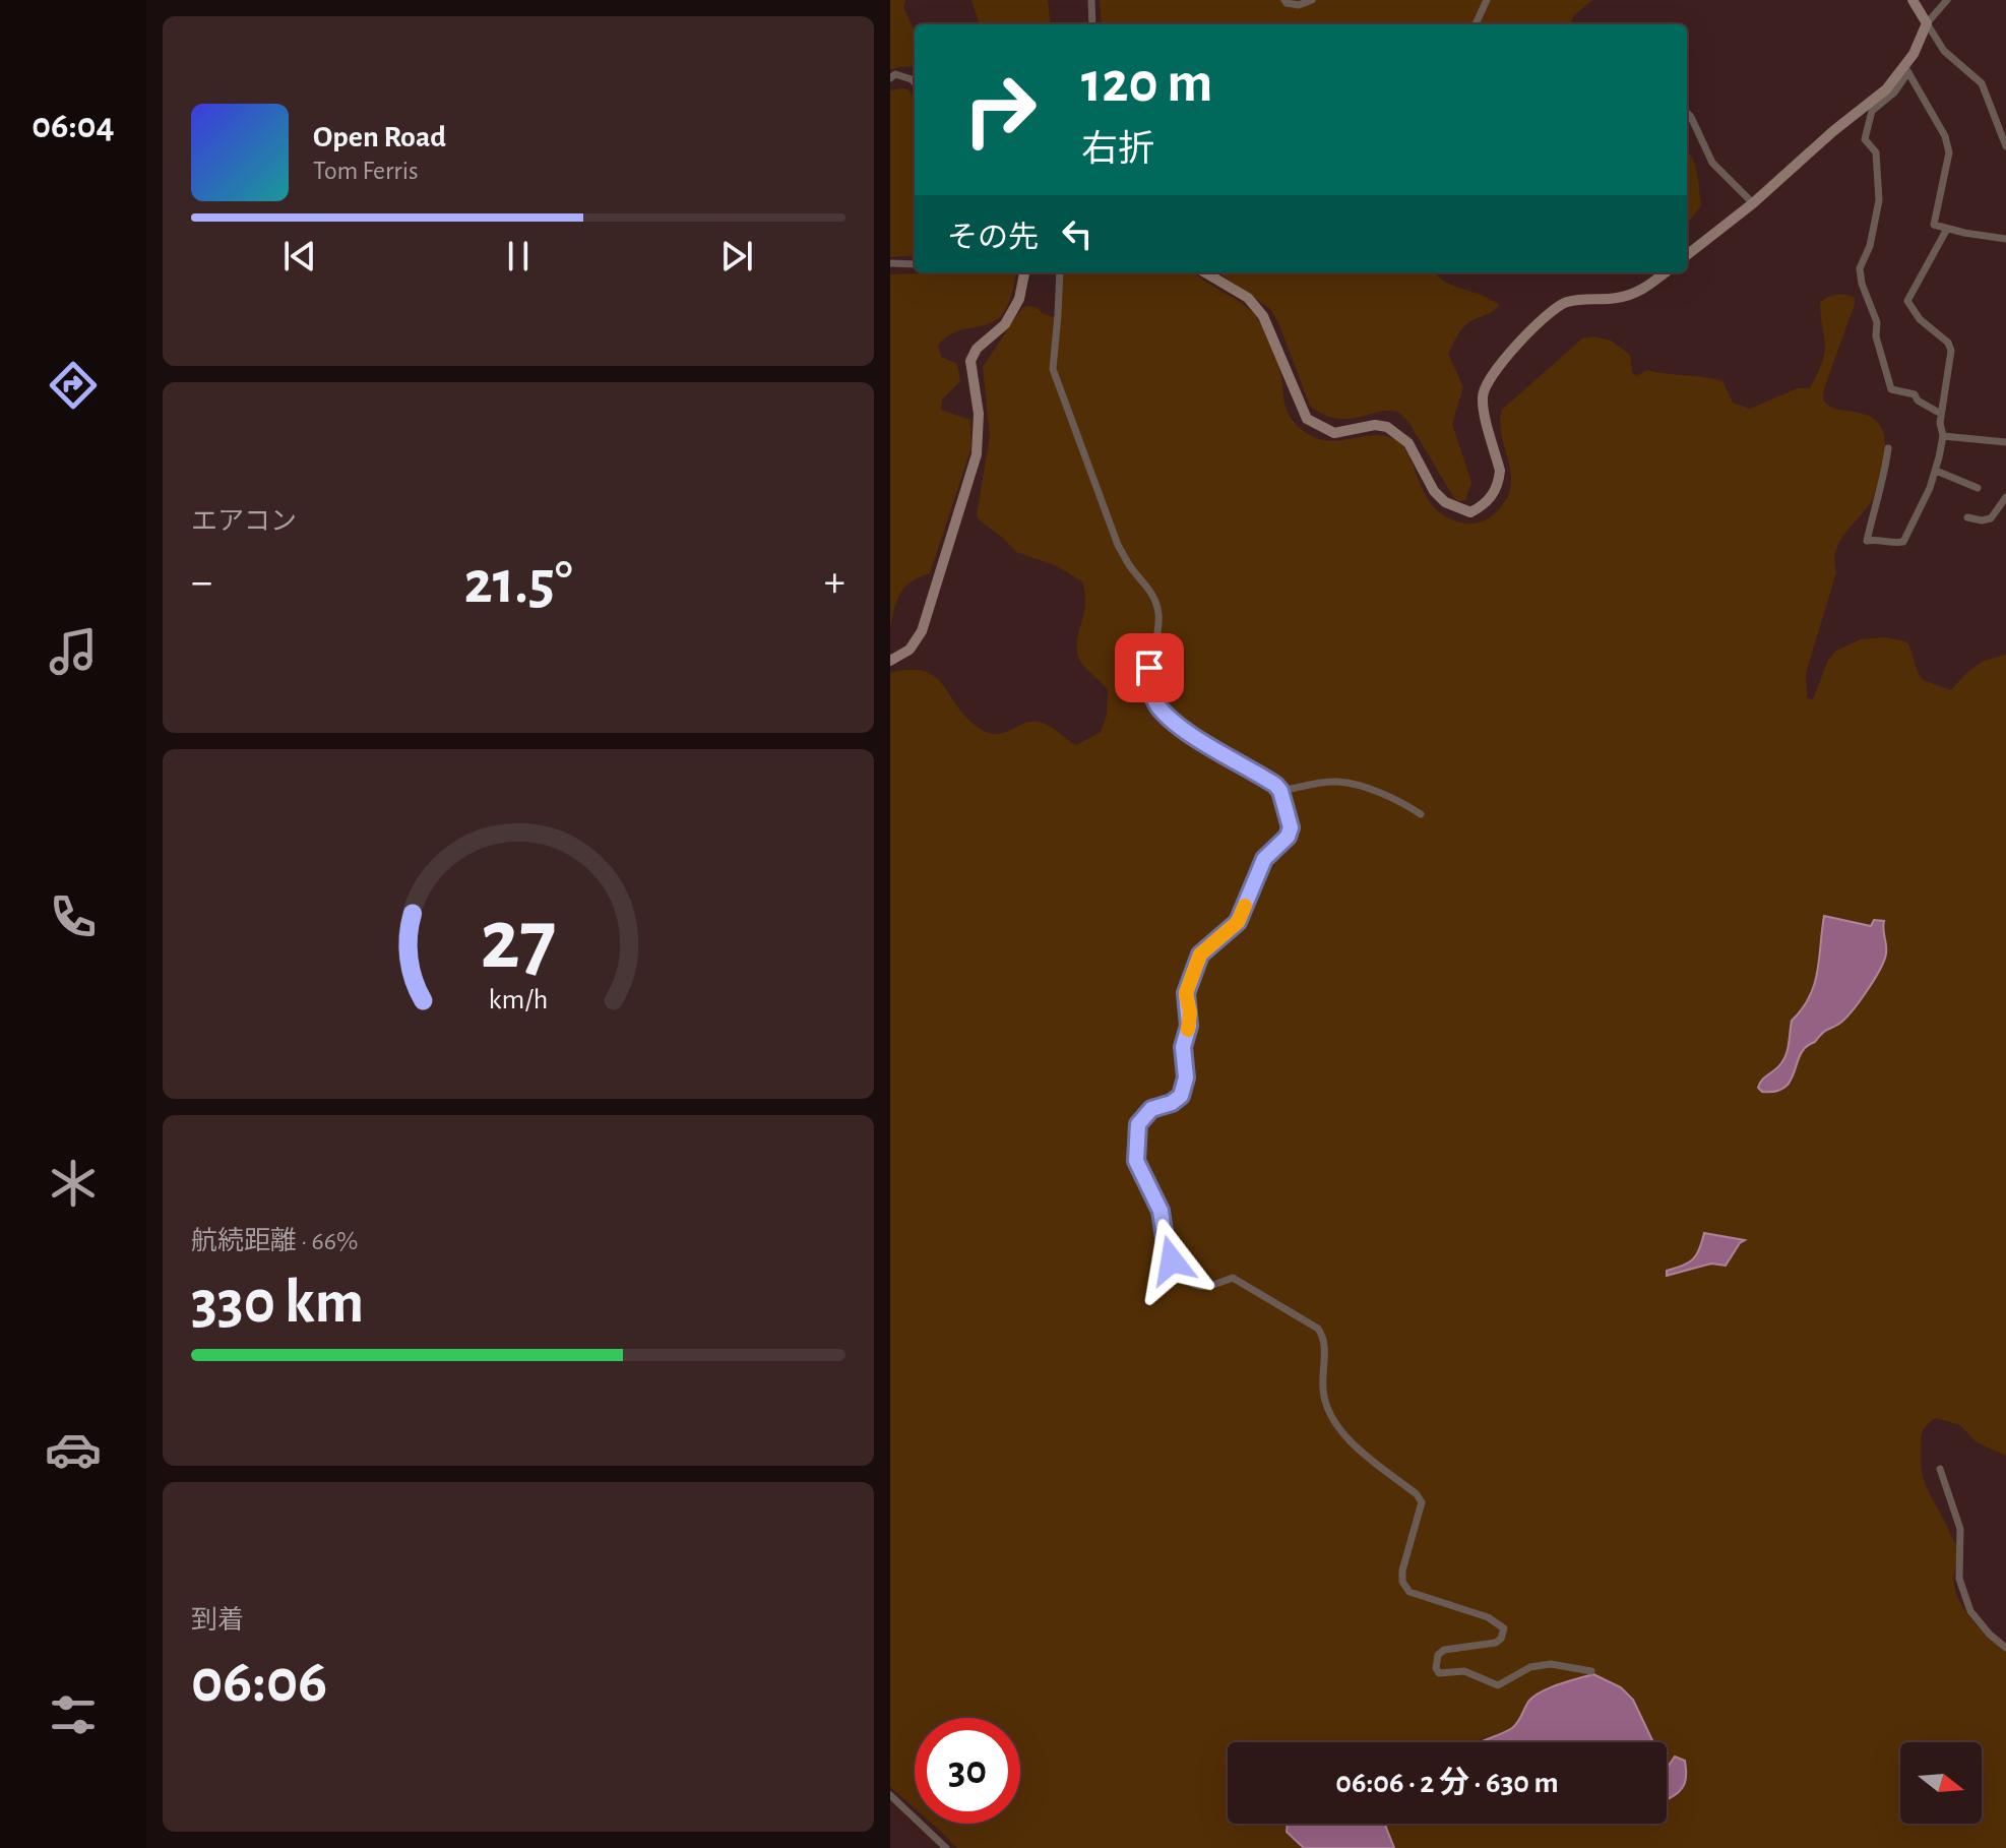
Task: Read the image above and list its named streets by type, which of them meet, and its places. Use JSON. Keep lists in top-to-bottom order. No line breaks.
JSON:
{"north":"right","page":{"tabs":"06:04","turn":["120 m","右折"],"song":["Open Road","Tom Ferris"],"then":"その先","tile":["エアコン",["航続距離 · 66%","330 km"],["到着","06:06"]],"heat":["−","21.5°","+"],"limit":"30","trip":"06:06 · 2 分 · 630 m","gauge":["27","km/h"]}}
